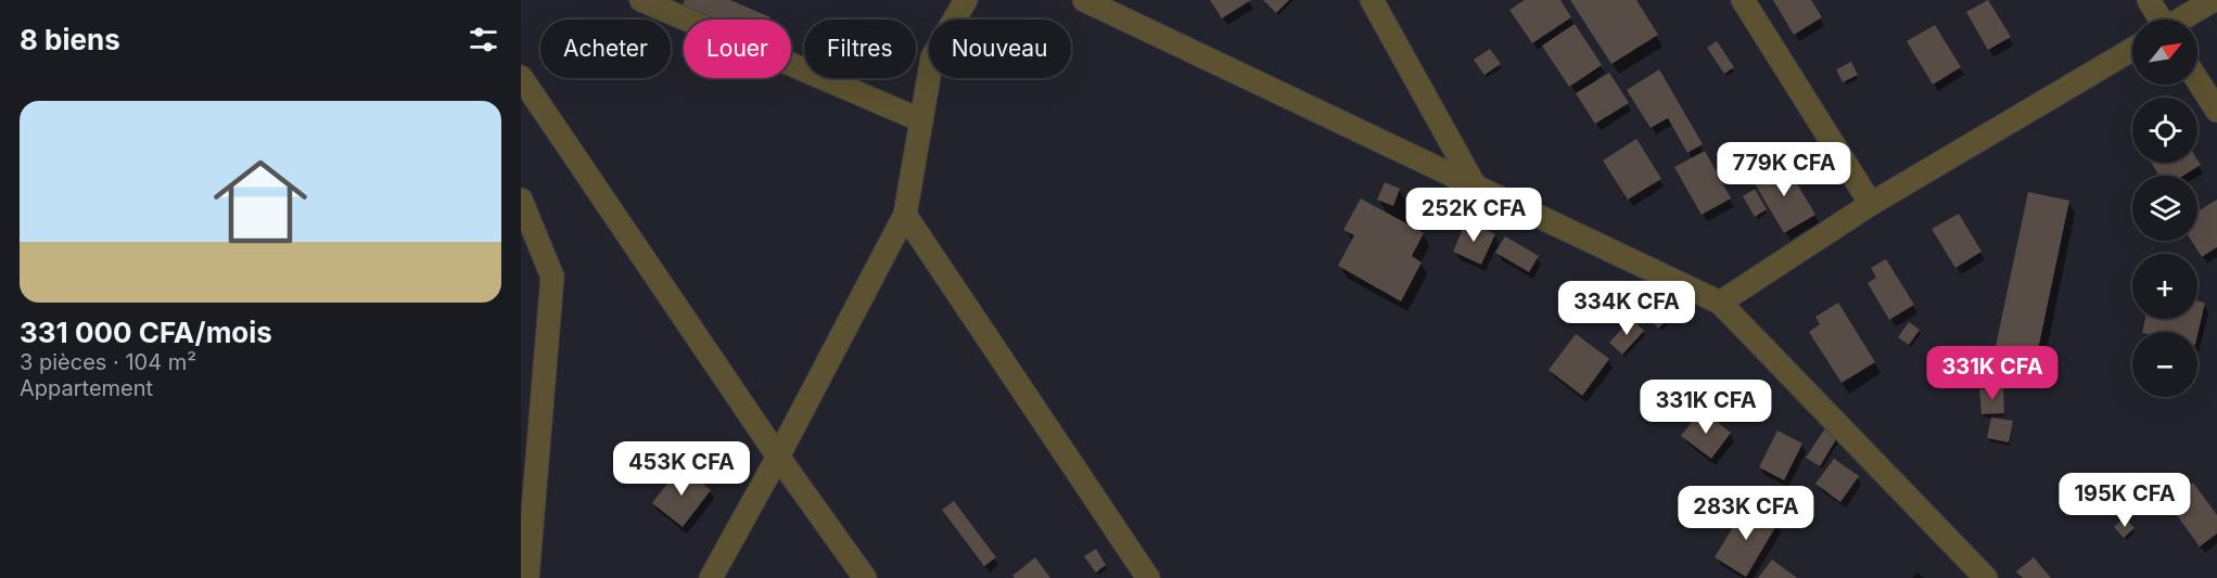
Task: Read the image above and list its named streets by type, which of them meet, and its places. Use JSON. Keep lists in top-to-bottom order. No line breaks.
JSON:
{"north":"top right","page":{"heading":"8 biens","map_buttons":["+","−"],"chip":["Acheter","Louer","Filtres","Nouveau"],"list":[{"name":"331 000 CFA/mois","note":"3 pièces · 104 m² · Appartement"}],"price":["779K CFA","252K CFA","334K CFA","331K CFA","331K CFA","453K CFA","195K CFA","283K CFA"]}}
